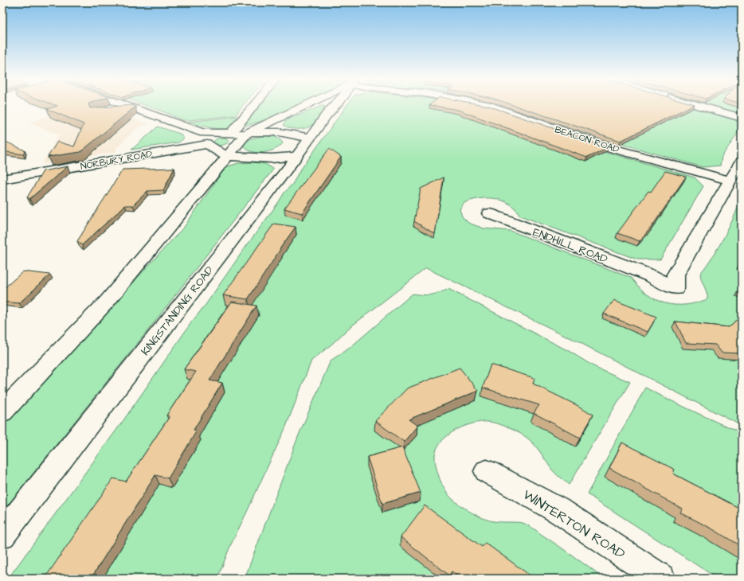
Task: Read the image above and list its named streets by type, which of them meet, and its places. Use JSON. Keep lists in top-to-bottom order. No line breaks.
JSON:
{"streets":{"street":["BEACON ROAD","NORBURY ROAD","ENDHILL ROAD","KINGSTANDING ROAD","WINTERTON ROAD"]},"crossings":[["BEACON ROAD","ENDHILL ROAD"]]}
